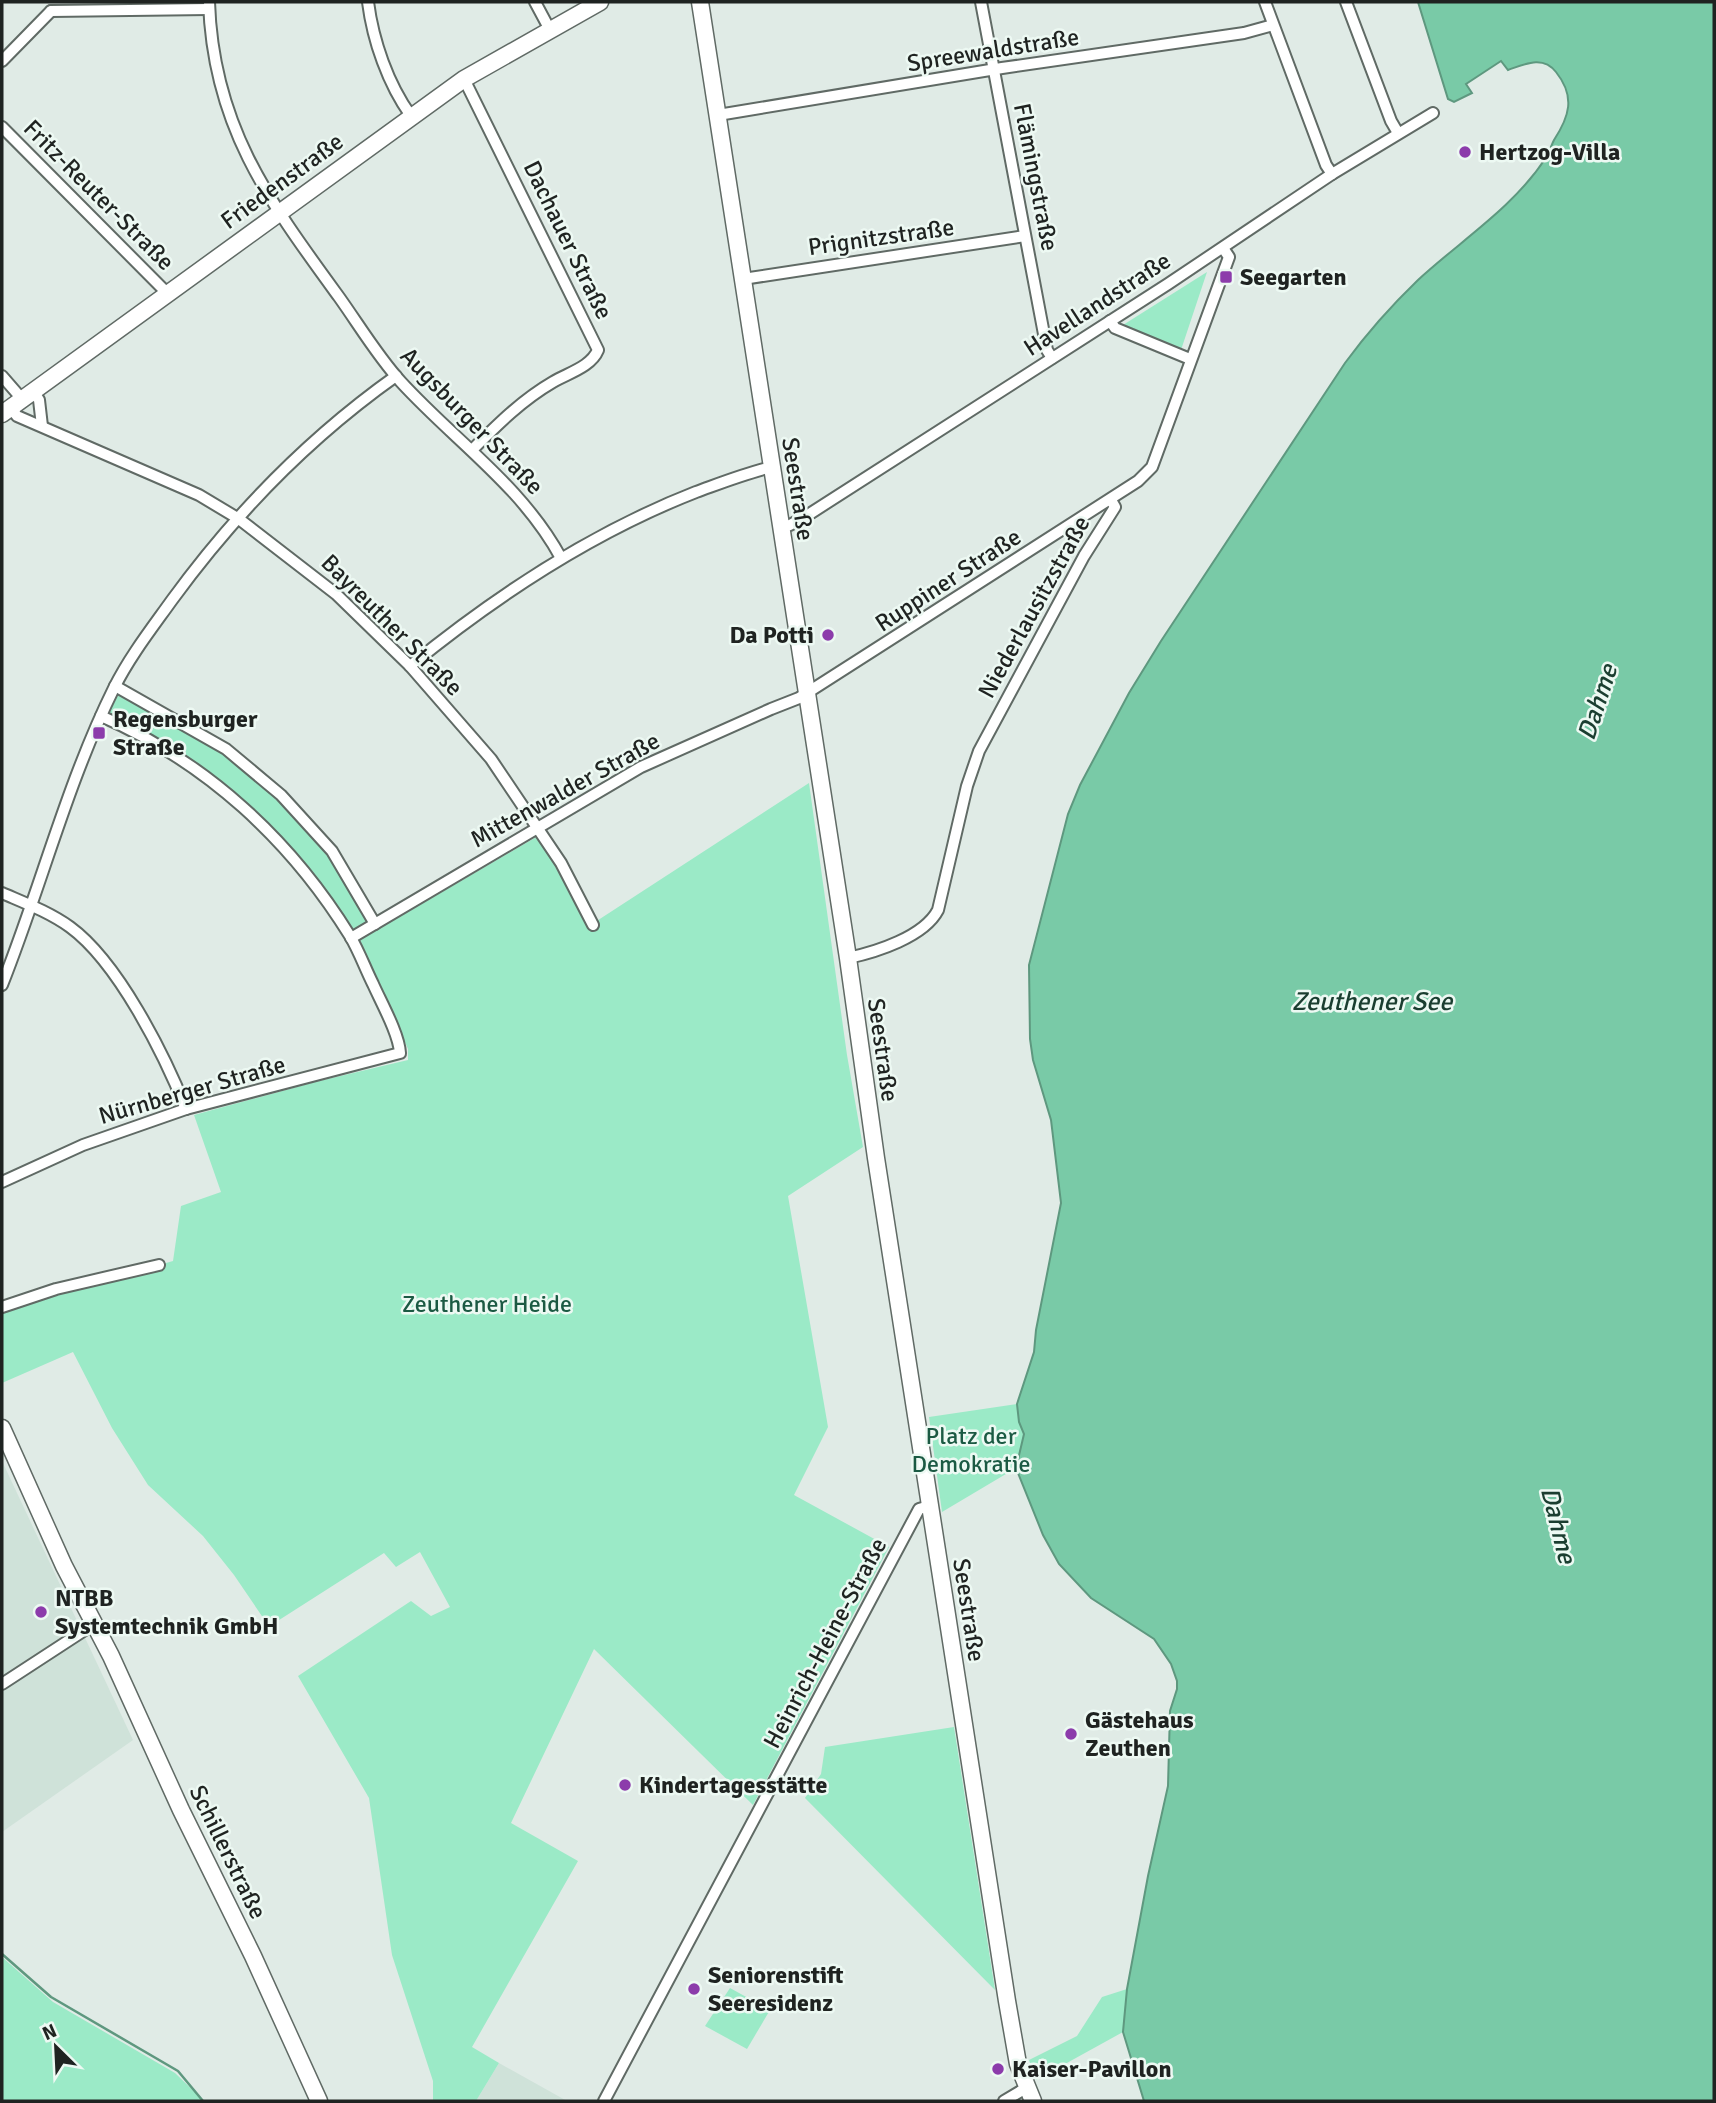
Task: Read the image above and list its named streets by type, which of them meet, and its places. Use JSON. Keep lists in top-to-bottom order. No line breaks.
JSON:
{"streets":{"main road":["Friedenstraße","Seestraße","Schillerstraße"],"street":["Spreewaldstraße","Flämingstraße","Fritz-Reuter-Straße","Prignitzstraße","Dachauer Straße","Havellandstraße","Augsburger Straße","Ruppiner Straße","Niederlausitzstraße","Bayreuther Straße","Mittenwalder Straße","Nürnberger Straße","Heinrich-Heine-Straße"]},"crossings":[["Spreewaldstraße","Flämingstraße"],["Spreewaldstraße","Seestraße"],["Flämingstraße","Prignitzstraße"],["Flämingstraße","Havellandstraße"],["Friedenstraße","Fritz-Reuter-Straße"],["Friedenstraße","Dachauer Straße"],["Friedenstraße","Augsburger Straße"],["Friedenstraße","Bayreuther Straße"],["Prignitzstraße","Seestraße"],["Dachauer Straße","Augsburger Straße"],["Havellandstraße","Seestraße"],["Havellandstraße","Niederlausitzstraße"],["Seestraße","Ruppiner Straße"],["Seestraße","Niederlausitzstraße"],["Seestraße","Mittenwalder Straße"],["Seestraße","Heinrich-Heine-Straße"],["Ruppiner Straße","Niederlausitzstraße"],["Ruppiner Straße","Mittenwalder Straße"],["Bayreuther Straße","Mittenwalder Straße"],["Mittenwalder Straße","Nürnberger Straße"]],"water":["Dahme","Zeuthener See"],"parks":["Zeuthener Heide","Platz der Demokratie"],"places":{"other":["Hertzog-Villa","Da Potti","NTBB Systemtechnik GmbH","Gästehaus Zeuthen","Kindertagesstätte","Seniorenstift Seeresidenz","Kaiser-Pavillon"],"transit":["Seegarten","Regensburger Straße"]},"north":"top left"}
